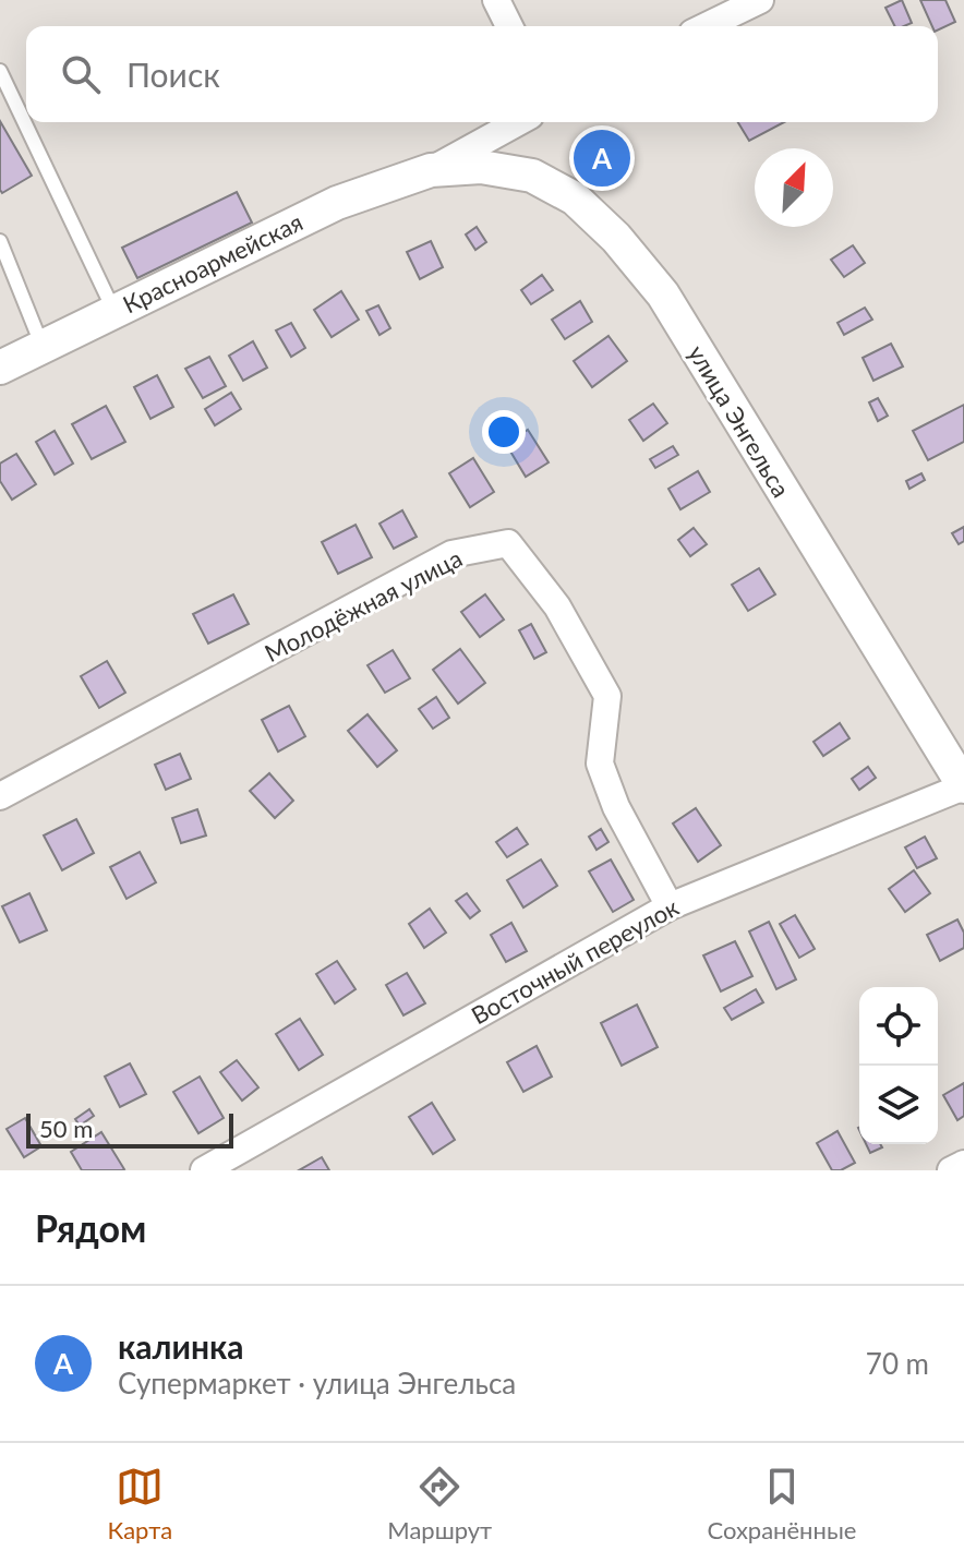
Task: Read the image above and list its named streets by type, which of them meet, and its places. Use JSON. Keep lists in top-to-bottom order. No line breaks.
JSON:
{"streets":{"street":["Красноармейская","улица Энгельса","Молодёжная улица","Восточный переулок"]},"crossings":[["Красноармейская","улица Энгельса"],["улица Энгельса","Восточный переулок"],["Молодёжная улица","Восточный переулок"]],"scale_bar":"50 m","north":"top right","page":{"search":"Поиск","pins":"A","scale":"50 m","heading":"Рядом","list":[{"mark":"A","name":"калинка","note":"Супермаркет · улица Энгельса","value":"70 m"}],"nav":["Карта","Маршрут","Сохранённые"]}}
